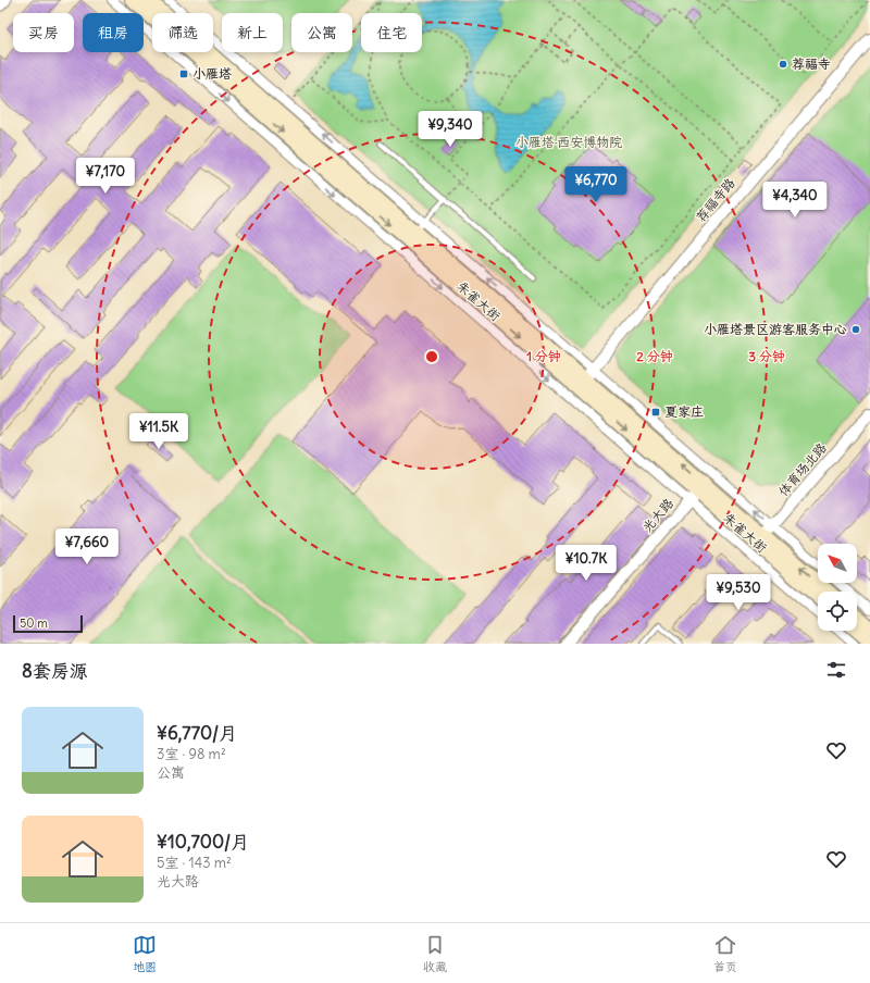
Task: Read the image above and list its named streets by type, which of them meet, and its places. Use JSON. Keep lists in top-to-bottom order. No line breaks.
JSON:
{"streets":{"main road":["朱雀大街"],"street":["荐福寺路","体育场北路","光大路"]},"crossings":[["荐福寺路","朱雀大街"],["朱雀大街","体育场北路"],["朱雀大街","光大路"]],"parks":["小雁塔·西安博物院"],"places":{"other":["荐福寺","小雁塔景区游客服务中心"],"transit":["小雁塔","夏家庄"]},"scale_bar":"50 m","north":"top left","page":{"chip":["买房","租房","筛选","新上","公寓","住宅"],"price":["¥9,340","¥7,170","¥6,770","¥4,340","¥11.5K","¥7,660","¥10.7K","¥9,530"],"scale":"50 m","heading":"8套房源","list":[{"name":"¥6,770/月","note":"3室 · 98 m² · 公寓"},{"name":"¥10,700/月","note":"5室 · 143 m² · 光大路"}],"tabs":["地图","收藏","首页"]},"rings":["1 分钟","2 分钟","3 分钟"]}
